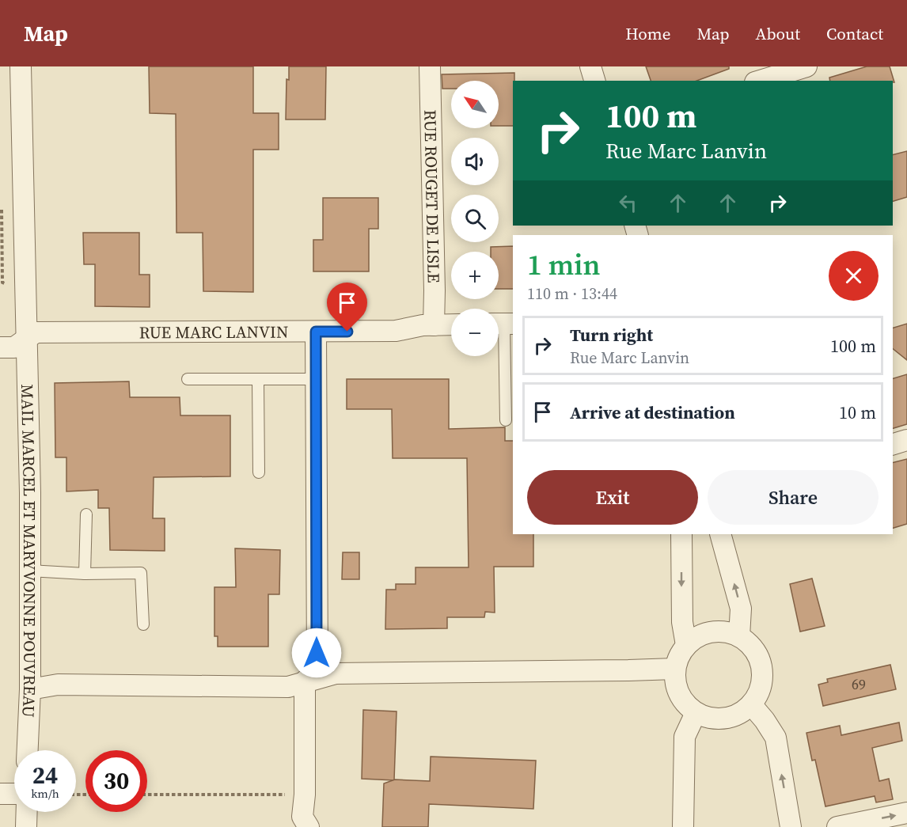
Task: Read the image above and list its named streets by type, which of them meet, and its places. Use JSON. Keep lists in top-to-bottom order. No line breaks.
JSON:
{"streets":{"street":["RUE ROUGET DE LISLE","RUE MARC LANVIN","MAIL MARCEL ET MARYVONNE POUVREAU"]},"crossings":[["RUE ROUGET DE LISLE","RUE MARC LANVIN"],["RUE MARC LANVIN","MAIL MARCEL ET MARYVONNE POUVREAU"]],"house_numbers":["69"],"north":"top left","page":{"header":"Map","nav":["Home","Map","About","Contact"],"map_buttons":["+","−"],"turn":["100 m","Rue Marc Lanvin"],"heading":["1 min","110 m · 13:44"],"list":[{"name":"Turn right","note":"Rue Marc Lanvin","value":"100 m"},{"name":"Arrive at destination","value":"10 m"}],"buttons":["Exit","Share"],"speed":"24 km/h","limit":"30"}}
